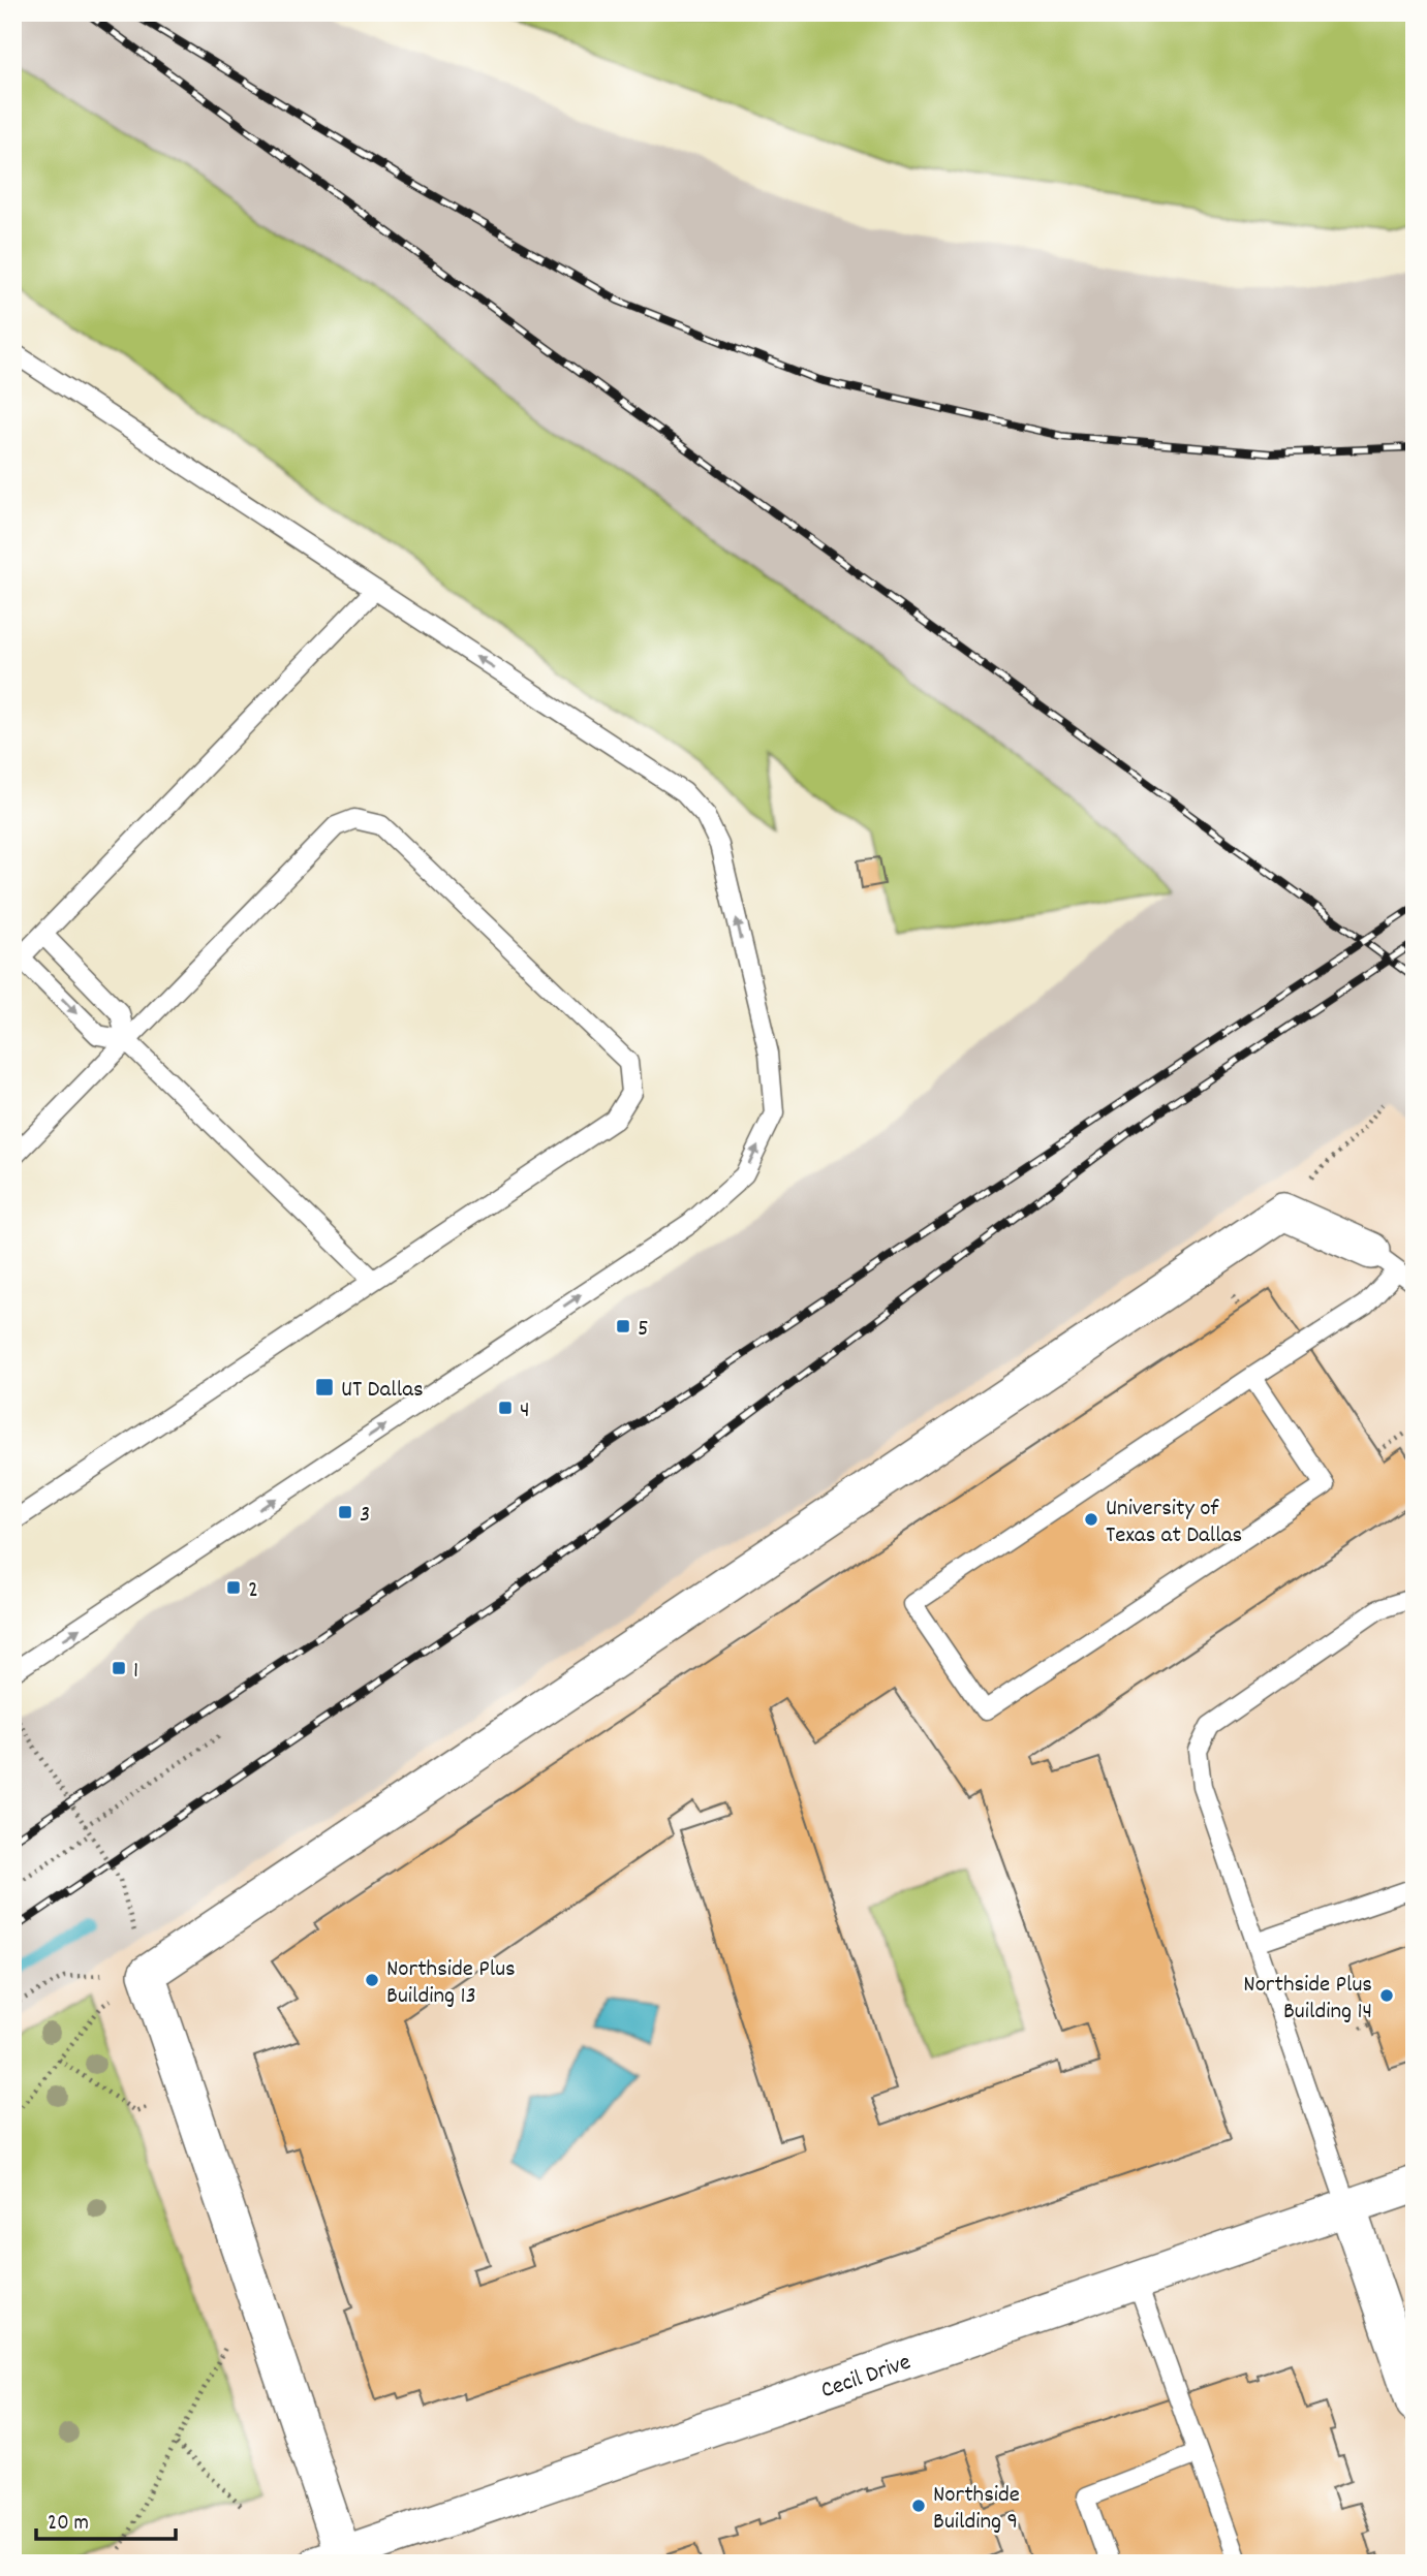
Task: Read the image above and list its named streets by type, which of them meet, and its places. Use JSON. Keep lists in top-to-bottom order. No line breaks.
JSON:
{"streets":{"street":["Cecil Drive"]},"places":{"transit":["5","UT Dallas","4","3","2","1"],"other":["University of Texas at Dallas","Northside Plus Building 13","Northside Plus Building 14","Northside Building 9"]},"scale_bar":"20 m"}
